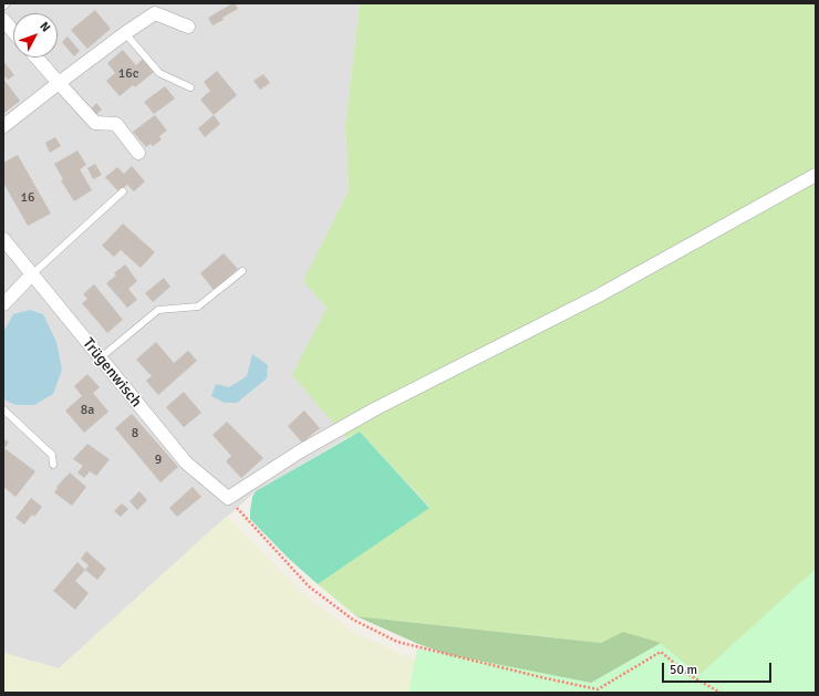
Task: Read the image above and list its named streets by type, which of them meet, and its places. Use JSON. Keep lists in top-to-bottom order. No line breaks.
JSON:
{"streets":{"street":["Trügenwisch"]},"house_numbers":["16c","16","8a","8","9"],"scale_bar":"50 m","north":"top right"}
